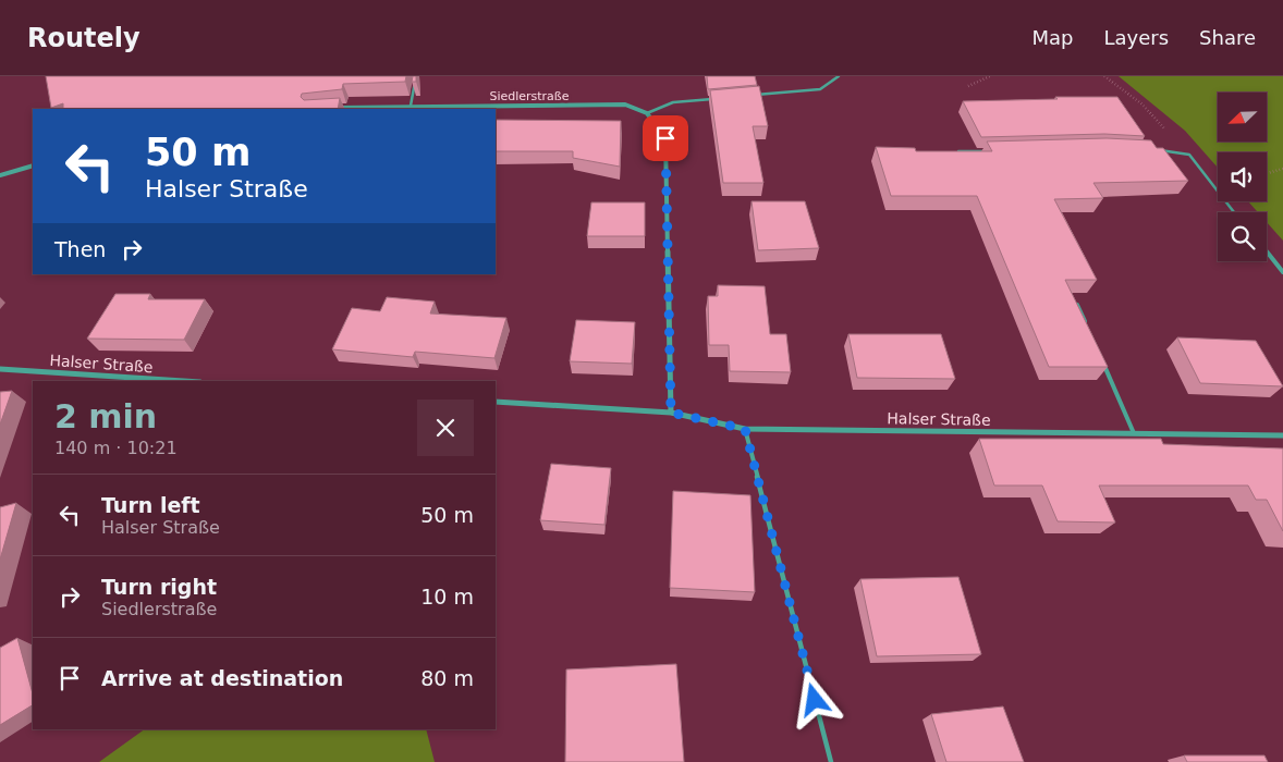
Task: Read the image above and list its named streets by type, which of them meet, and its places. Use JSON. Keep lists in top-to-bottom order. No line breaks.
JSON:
{"streets":{"street":["Siedlerstraße","Halser Straße"]},"north":"bottom left","page":{"header":"Routely","nav":["Map","Layers","Share"],"turn":["50 m","Halser Straße"],"then":"Then","heading":["2 min","140 m · 10:21"],"list":[{"name":"Turn left","note":"Halser Straße","value":"50 m"},{"name":"Turn right","note":"Siedlerstraße","value":"10 m"},{"name":"Arrive at destination","value":"80 m"}]}}
